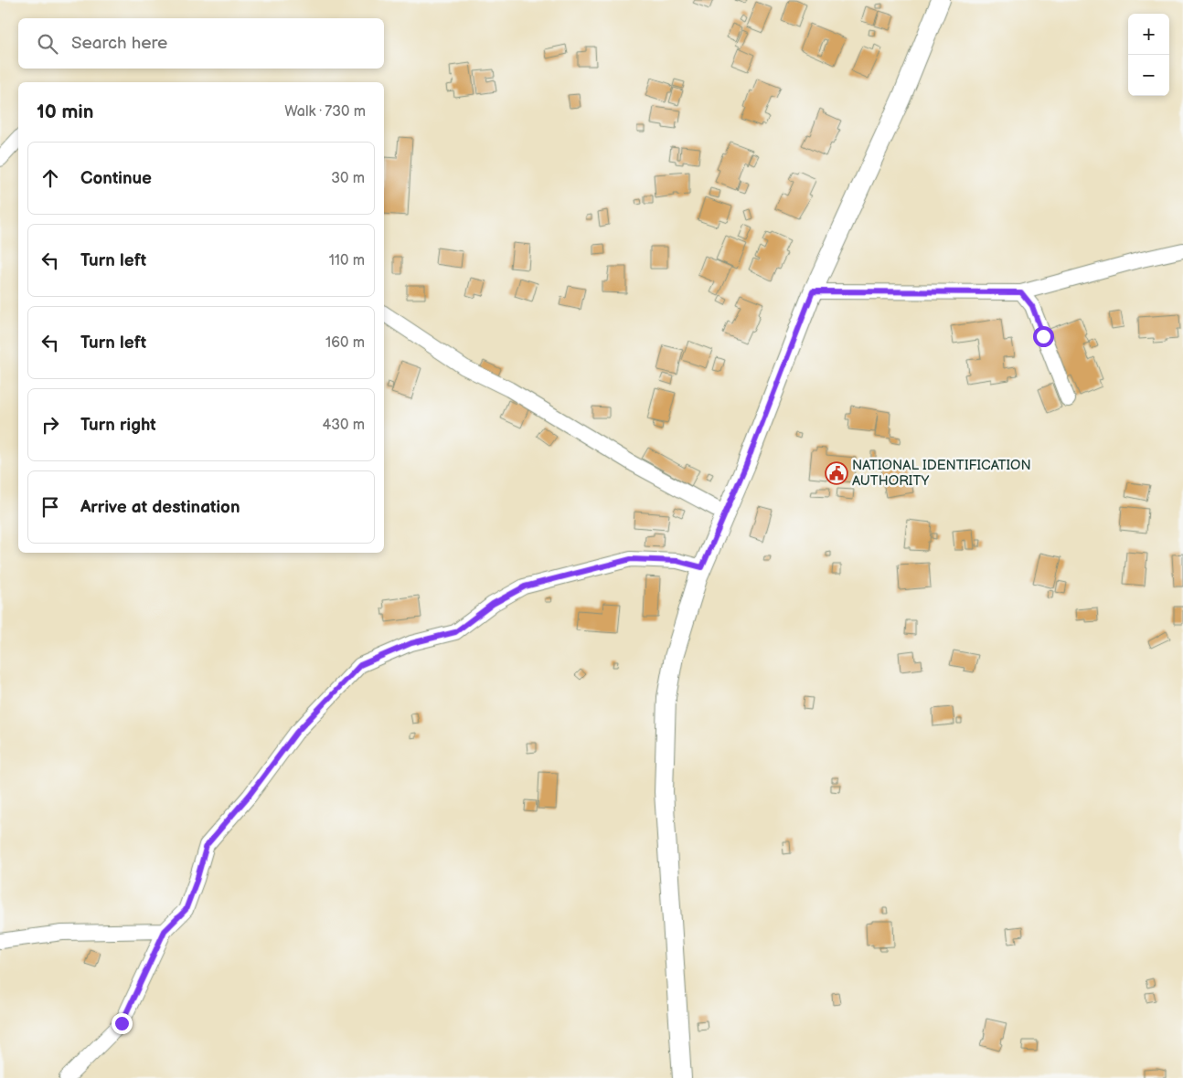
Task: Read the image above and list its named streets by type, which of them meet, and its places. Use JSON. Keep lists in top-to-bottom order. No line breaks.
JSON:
{"places":{"public building":["NATIONAL IDENTIFICATION AUTHORITY"]},"page":{"map_buttons":["+","−"],"search":"Search here","heading":["10 min","Walk · 730 m"],"list":[["Continue","30 m"],["Turn left","110 m"],["Turn left","160 m"],["Turn right","430 m"],"Arrive at destination"]}}
